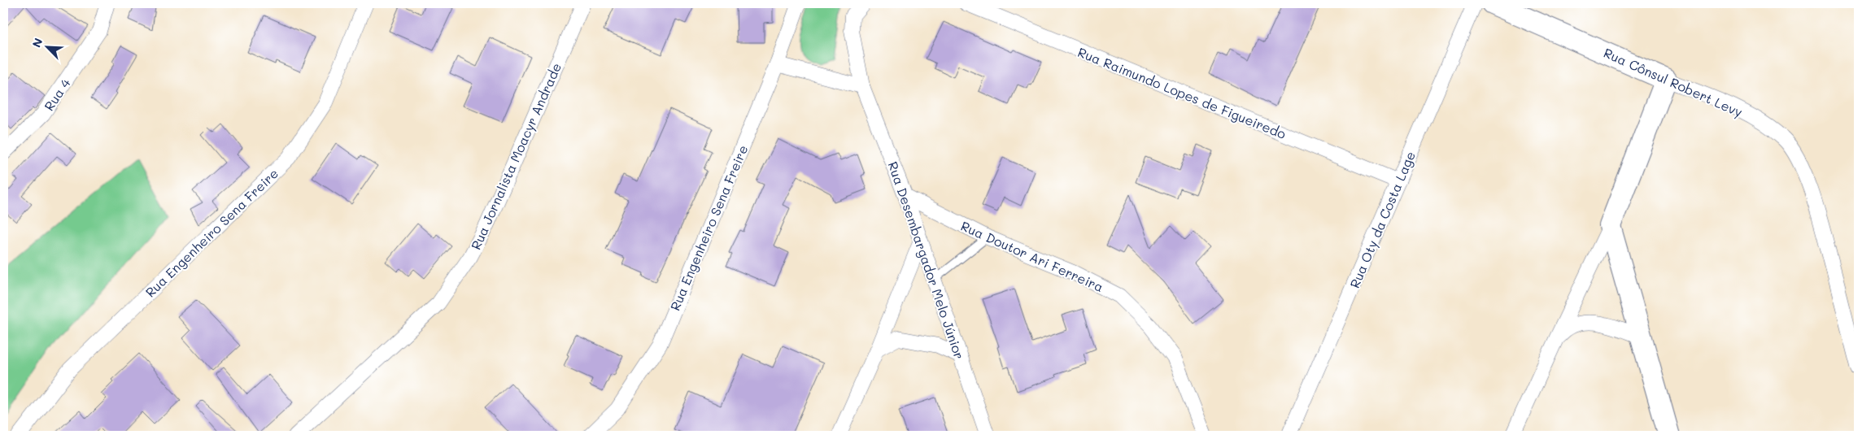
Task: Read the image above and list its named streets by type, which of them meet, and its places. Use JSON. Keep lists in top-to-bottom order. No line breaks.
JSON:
{"streets":{"street":["Rua Cônsul Robert Levy","Rua Raimundo Lopes de Figueiredo","Rua 4","Rua Jornalista Moacyr Andrade","Rua Oty da Costa Lage","Rua Engenheiro Sena Freire","Rua Doutor Ari Ferreira","Rua Desembargador Melo Júnior"]},"crossings":[["Rua Raimundo Lopes de Figueiredo","Rua Oty da Costa Lage"],["Rua Doutor Ari Ferreira","Rua Desembargador Melo Júnior"]],"north":"top left"}
